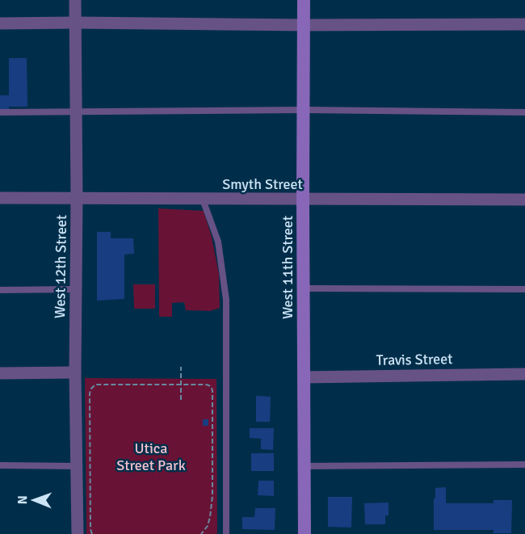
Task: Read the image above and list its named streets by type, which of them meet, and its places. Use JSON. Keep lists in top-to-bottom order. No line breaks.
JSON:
{"streets":{"main road":["West 11th Street"],"street":["Smyth Street","West 12th Street","Travis Street"]},"crossings":[["Smyth Street","West 12th Street"],["Smyth Street","West 11th Street"],["West 11th Street","Travis Street"]],"parks":["Utica Street Park"],"north":"left"}
